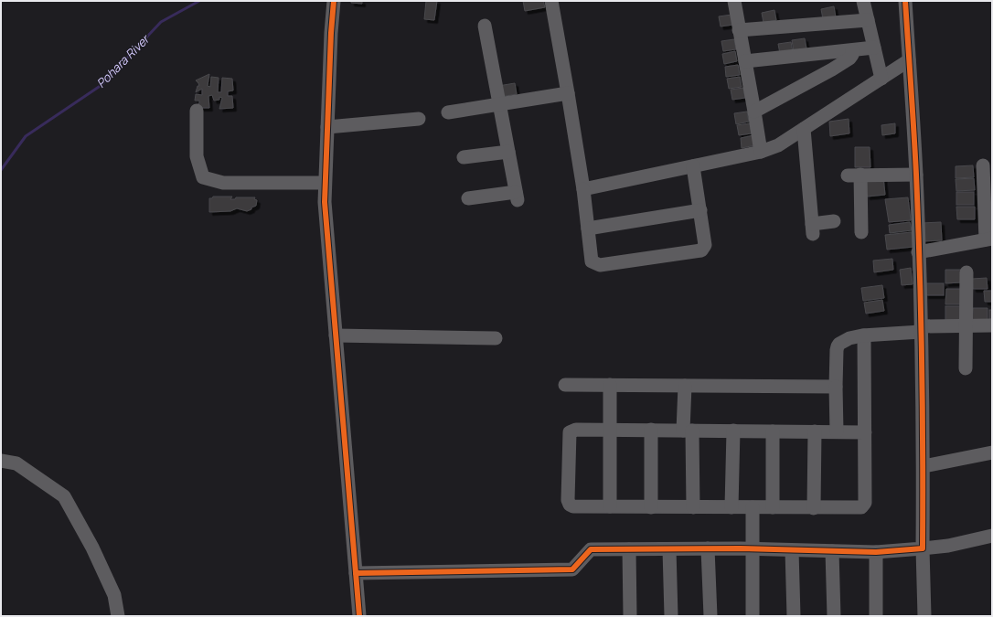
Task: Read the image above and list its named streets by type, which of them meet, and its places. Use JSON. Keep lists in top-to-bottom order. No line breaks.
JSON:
{"water":["Pohara River"]}
